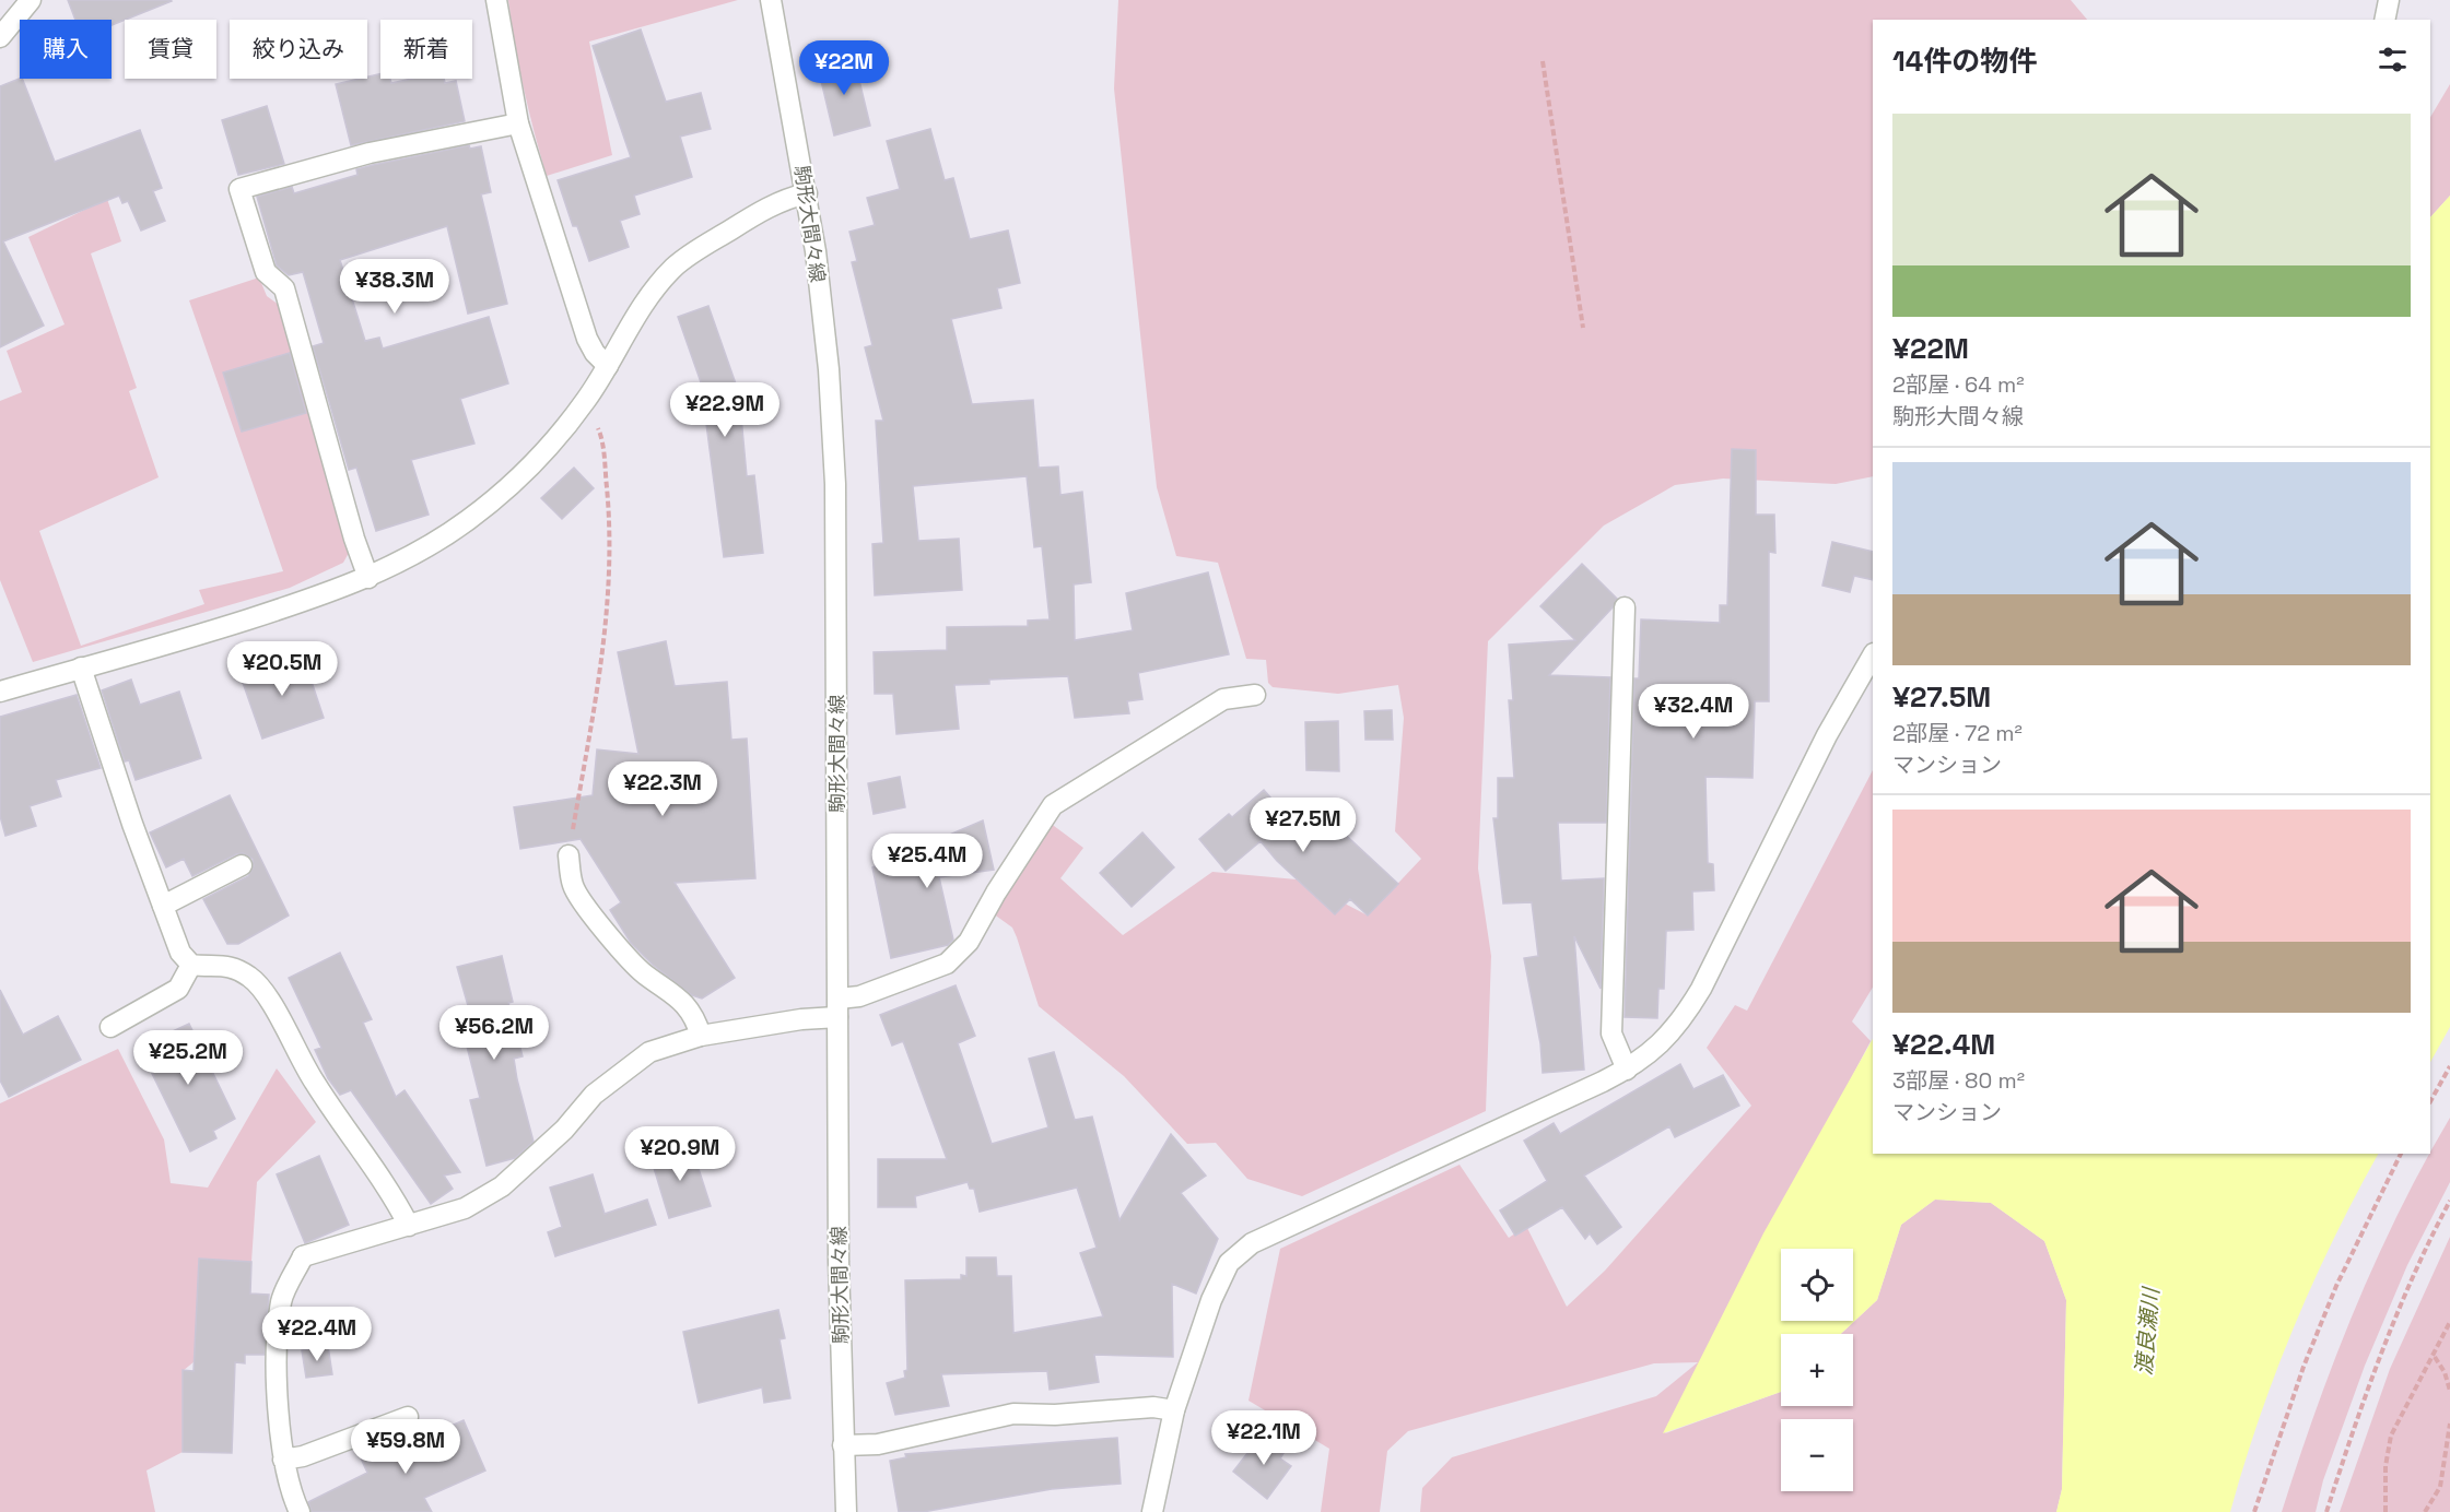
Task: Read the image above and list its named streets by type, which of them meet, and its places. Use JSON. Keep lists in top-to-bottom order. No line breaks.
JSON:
{"streets":{"street":["駒形大間々線"]},"water":["渡良瀬川"],"page":{"chip":["購入","賃貸","絞り込み","新着"],"heading":"14件の物件","price":["¥22M","¥38.3M","¥22.9M","¥20.5M","¥32.4M","¥22.3M","¥27.5M","¥25.4M","¥56.2M","¥25.2M","¥20.9M","¥22.4M","¥22.1M","¥59.8M"],"list":[{"name":"¥22M","note":"2部屋 · 64 m² · 駒形大間々線"},{"name":"¥27.5M","note":"2部屋 · 72 m² · マンション"},{"name":"¥22.4M","note":"3部屋 · 80 m² · マンション"}],"map_buttons":["+","−"]}}
